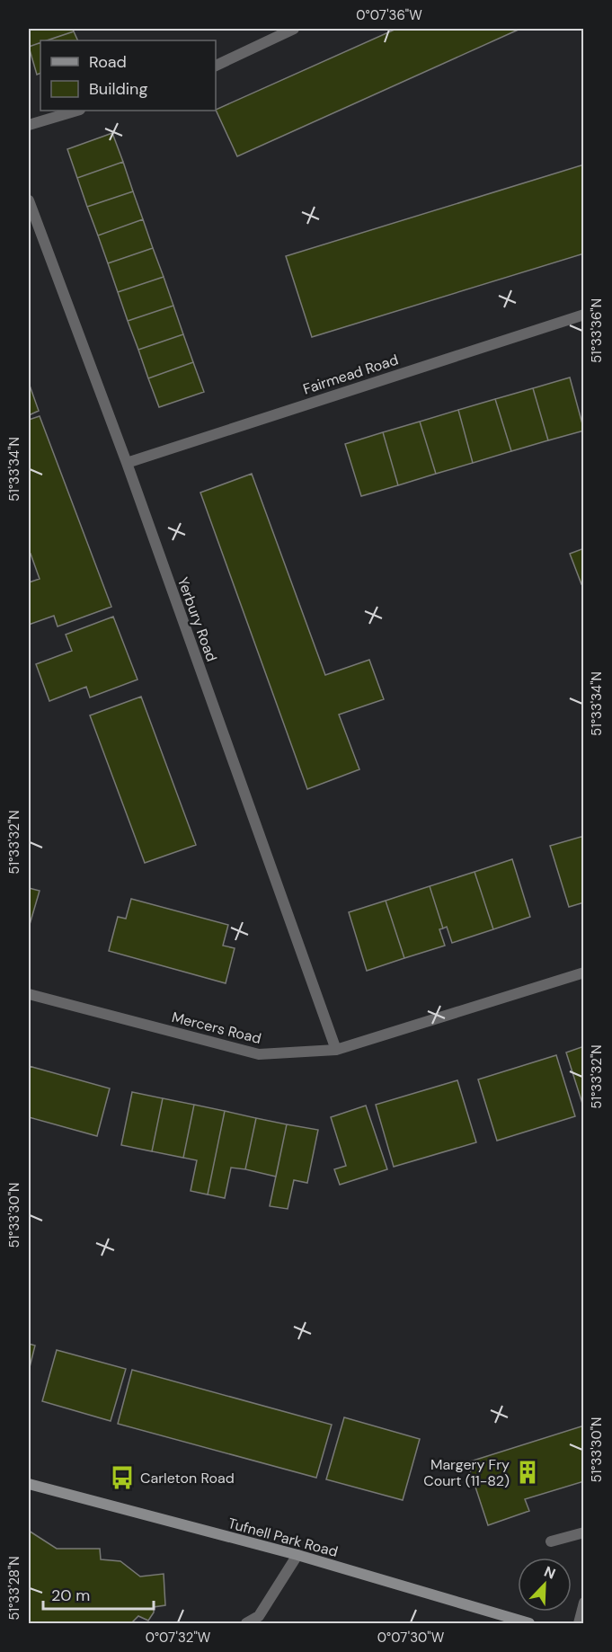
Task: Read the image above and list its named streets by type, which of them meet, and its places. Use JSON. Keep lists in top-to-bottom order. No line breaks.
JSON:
{"streets":{"street":["Fairmead Road","Yerbury Road","Mercers Road","Tufnell Park Road"]},"crossings":[["Fairmead Road","Yerbury Road"],["Yerbury Road","Mercers Road"]],"places":{"building":["Margery Fry Court (11-82)"],"bus stop":["Carleton Road"]},"legend":["Road","Building"],"scale_bar":"20 m","north":"top right","coordinates":["0°07'36\"W","51°33'36\"N","51°33'34\"N","51°33'32\"N","51°33'30\"N","51°33'28\"N","0°07'32\"W","0°07'30\"W"]}
